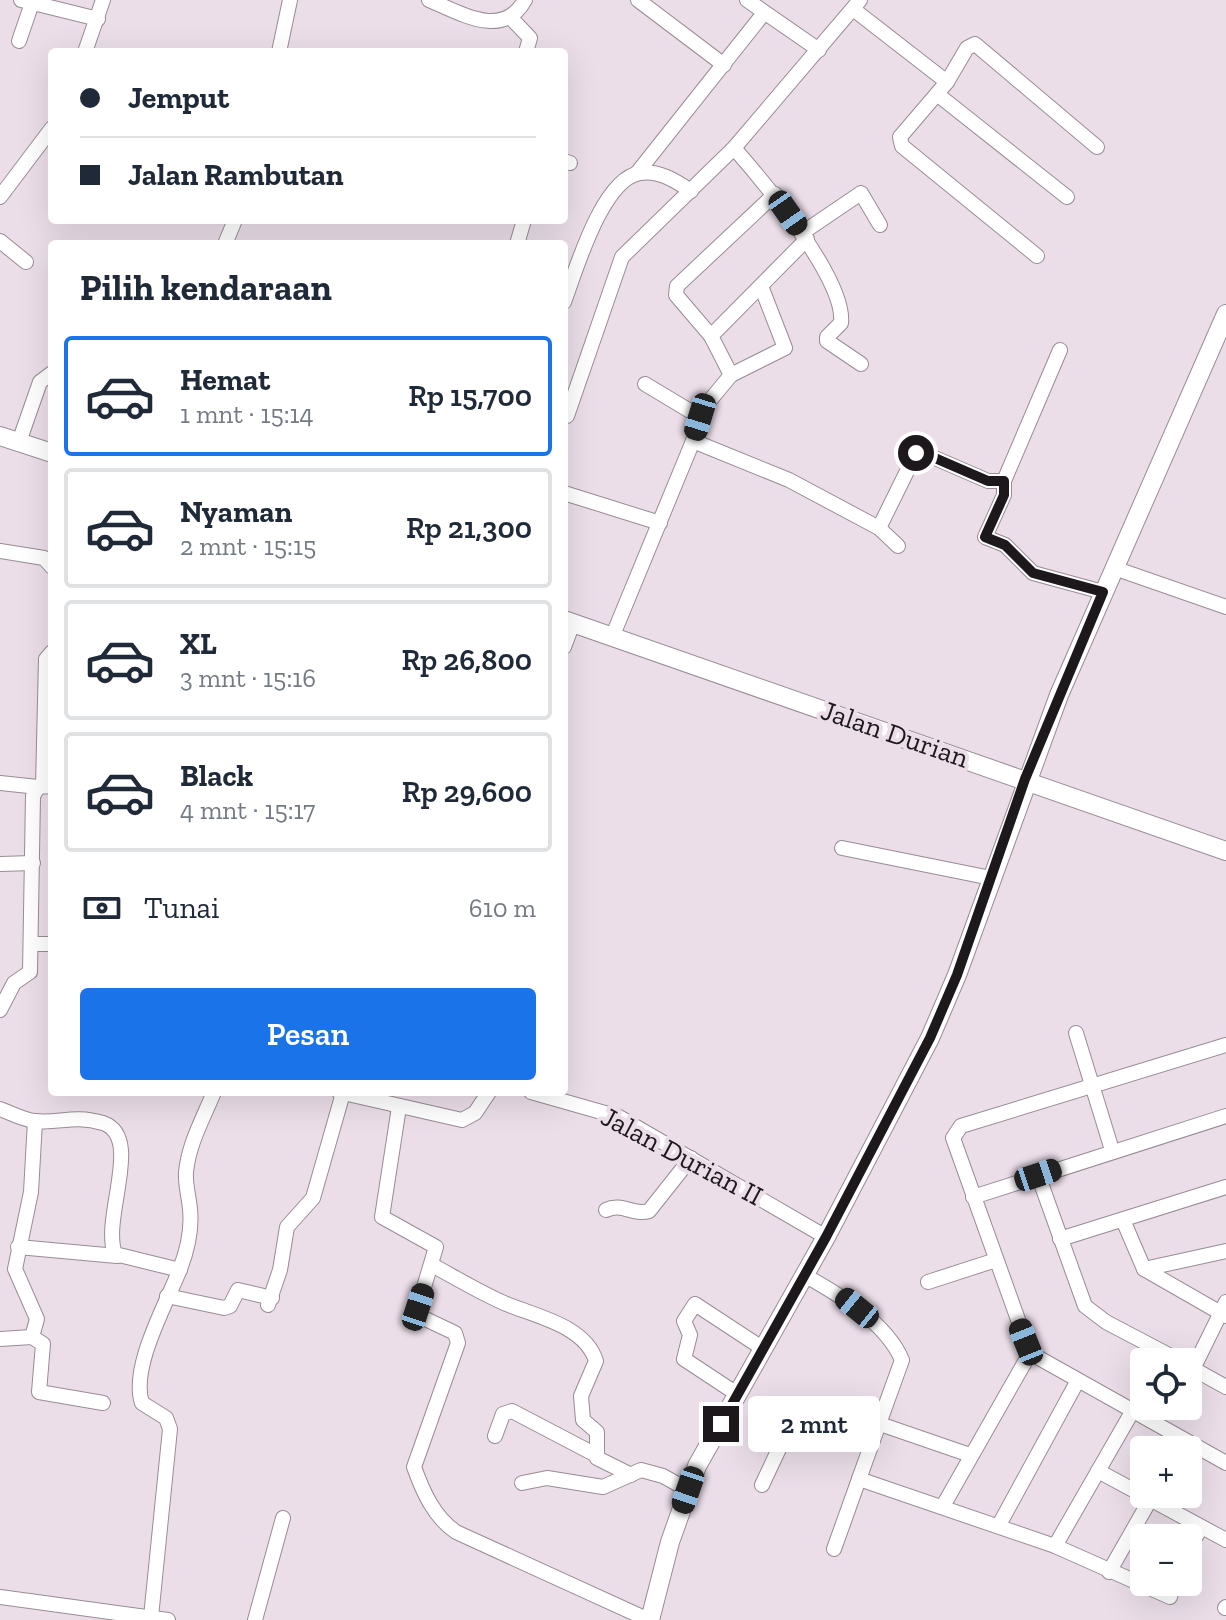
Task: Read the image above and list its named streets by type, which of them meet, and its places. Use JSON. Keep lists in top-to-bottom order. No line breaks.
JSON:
{"streets":{"street":["Jalan Durian","Jalan Durian II"]},"page":{"banner":["Jemput","Jalan Rambutan"],"heading":"Pilih kendaraan","list":[{"name":"Hemat","note":"1 mnt · 15:14","value":"Rp 15,700"},{"name":"Nyaman","note":"2 mnt · 15:15","value":"Rp 21,300"},{"name":"XL","note":"3 mnt · 15:16","value":"Rp 26,800"},{"name":"Black","note":"4 mnt · 15:17","value":"Rp 29,600"}],"pay":["Tunai","610 m"],"buttons":"Pesan","map_buttons":["+","−"],"bubble":"2 mnt"}}
